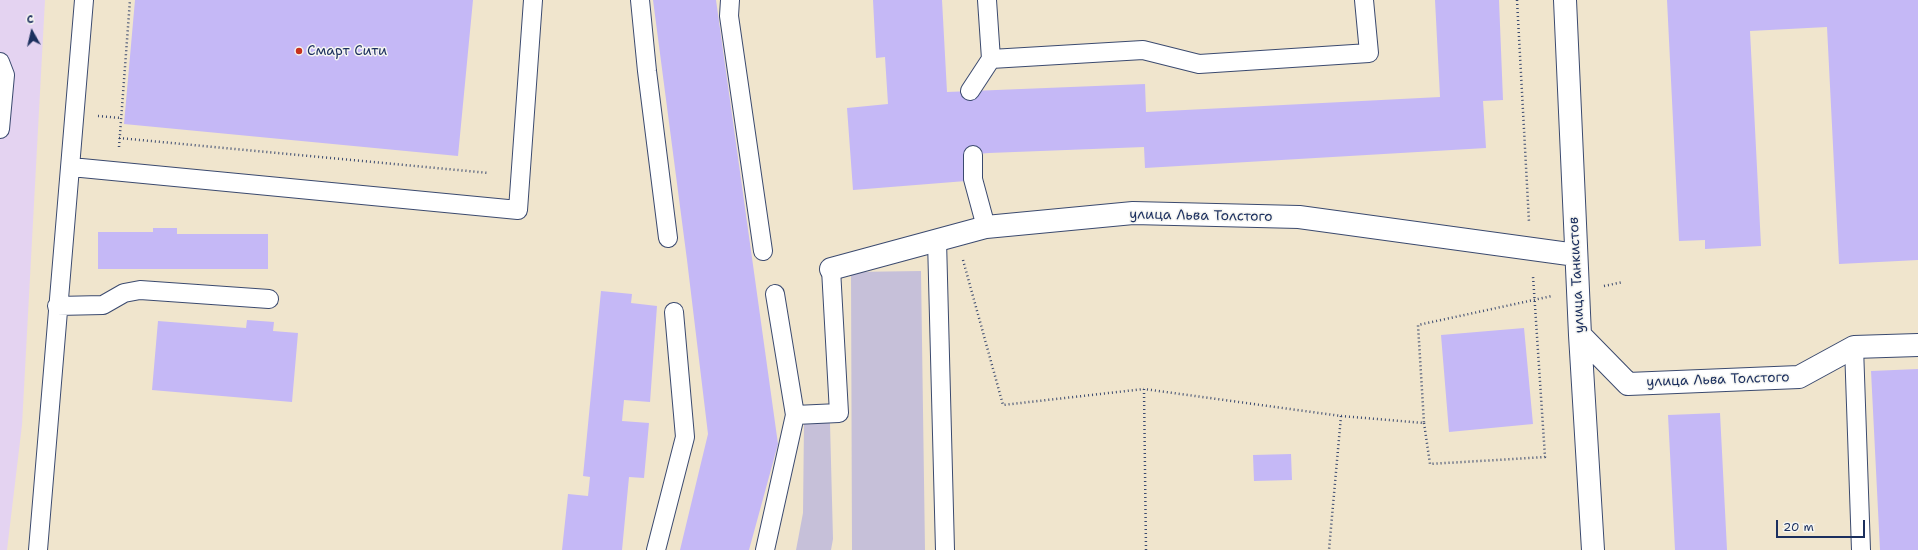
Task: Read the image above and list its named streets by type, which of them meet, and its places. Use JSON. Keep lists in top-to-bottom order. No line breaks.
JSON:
{"streets":{"street":["улица Льва Толстого","улица Танкистов"]},"crossings":[["улица Льва Толстого","улица Танкистов"]],"places":["Смарт Сити"],"scale_bar":"20 m","north":"top"}
